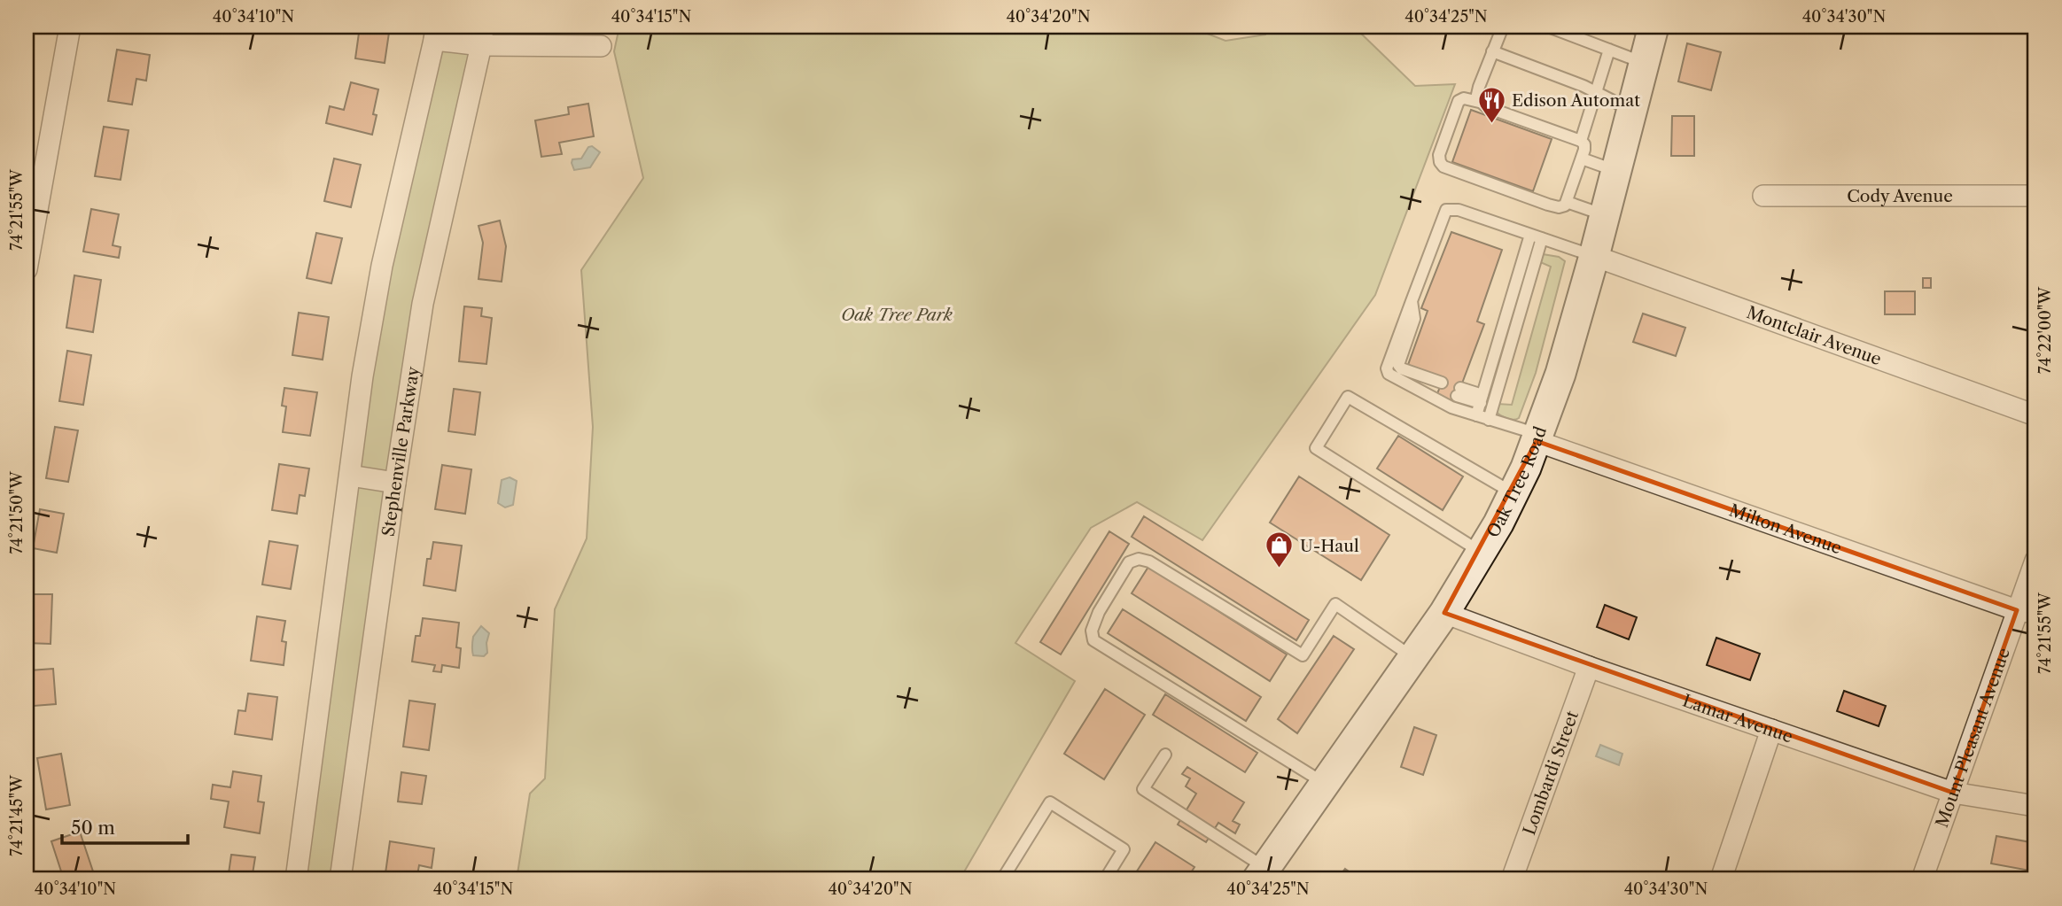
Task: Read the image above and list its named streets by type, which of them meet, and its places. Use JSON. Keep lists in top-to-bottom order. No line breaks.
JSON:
{"streets":{"main road":["Oak Tree Road"],"street":["Cody Avenue","Montclair Avenue","Stephenville Parkway","Milton Avenue","Lamar Avenue","Mount Pleasant Avenue","Lombardi Street"]},"crossings":[["Montclair Avenue","Oak Tree Road"],["Oak Tree Road","Milton Avenue"],["Oak Tree Road","Lamar Avenue"],["Milton Avenue","Mount Pleasant Avenue"],["Lamar Avenue","Mount Pleasant Avenue"],["Lamar Avenue","Lombardi Street"]],"parks":["Oak Tree Park"],"places":{"restaurant":["Edison Automat"],"shop":["U-Haul"]},"scale_bar":"50 m","coordinates":["40°34'10\"N","40°34'15\"N","40°34'20\"N","40°34'25\"N","40°34'30\"N","74°21'55\"W","74°22'00\"W","74°21'50\"W","74°21'45\"W"]}
